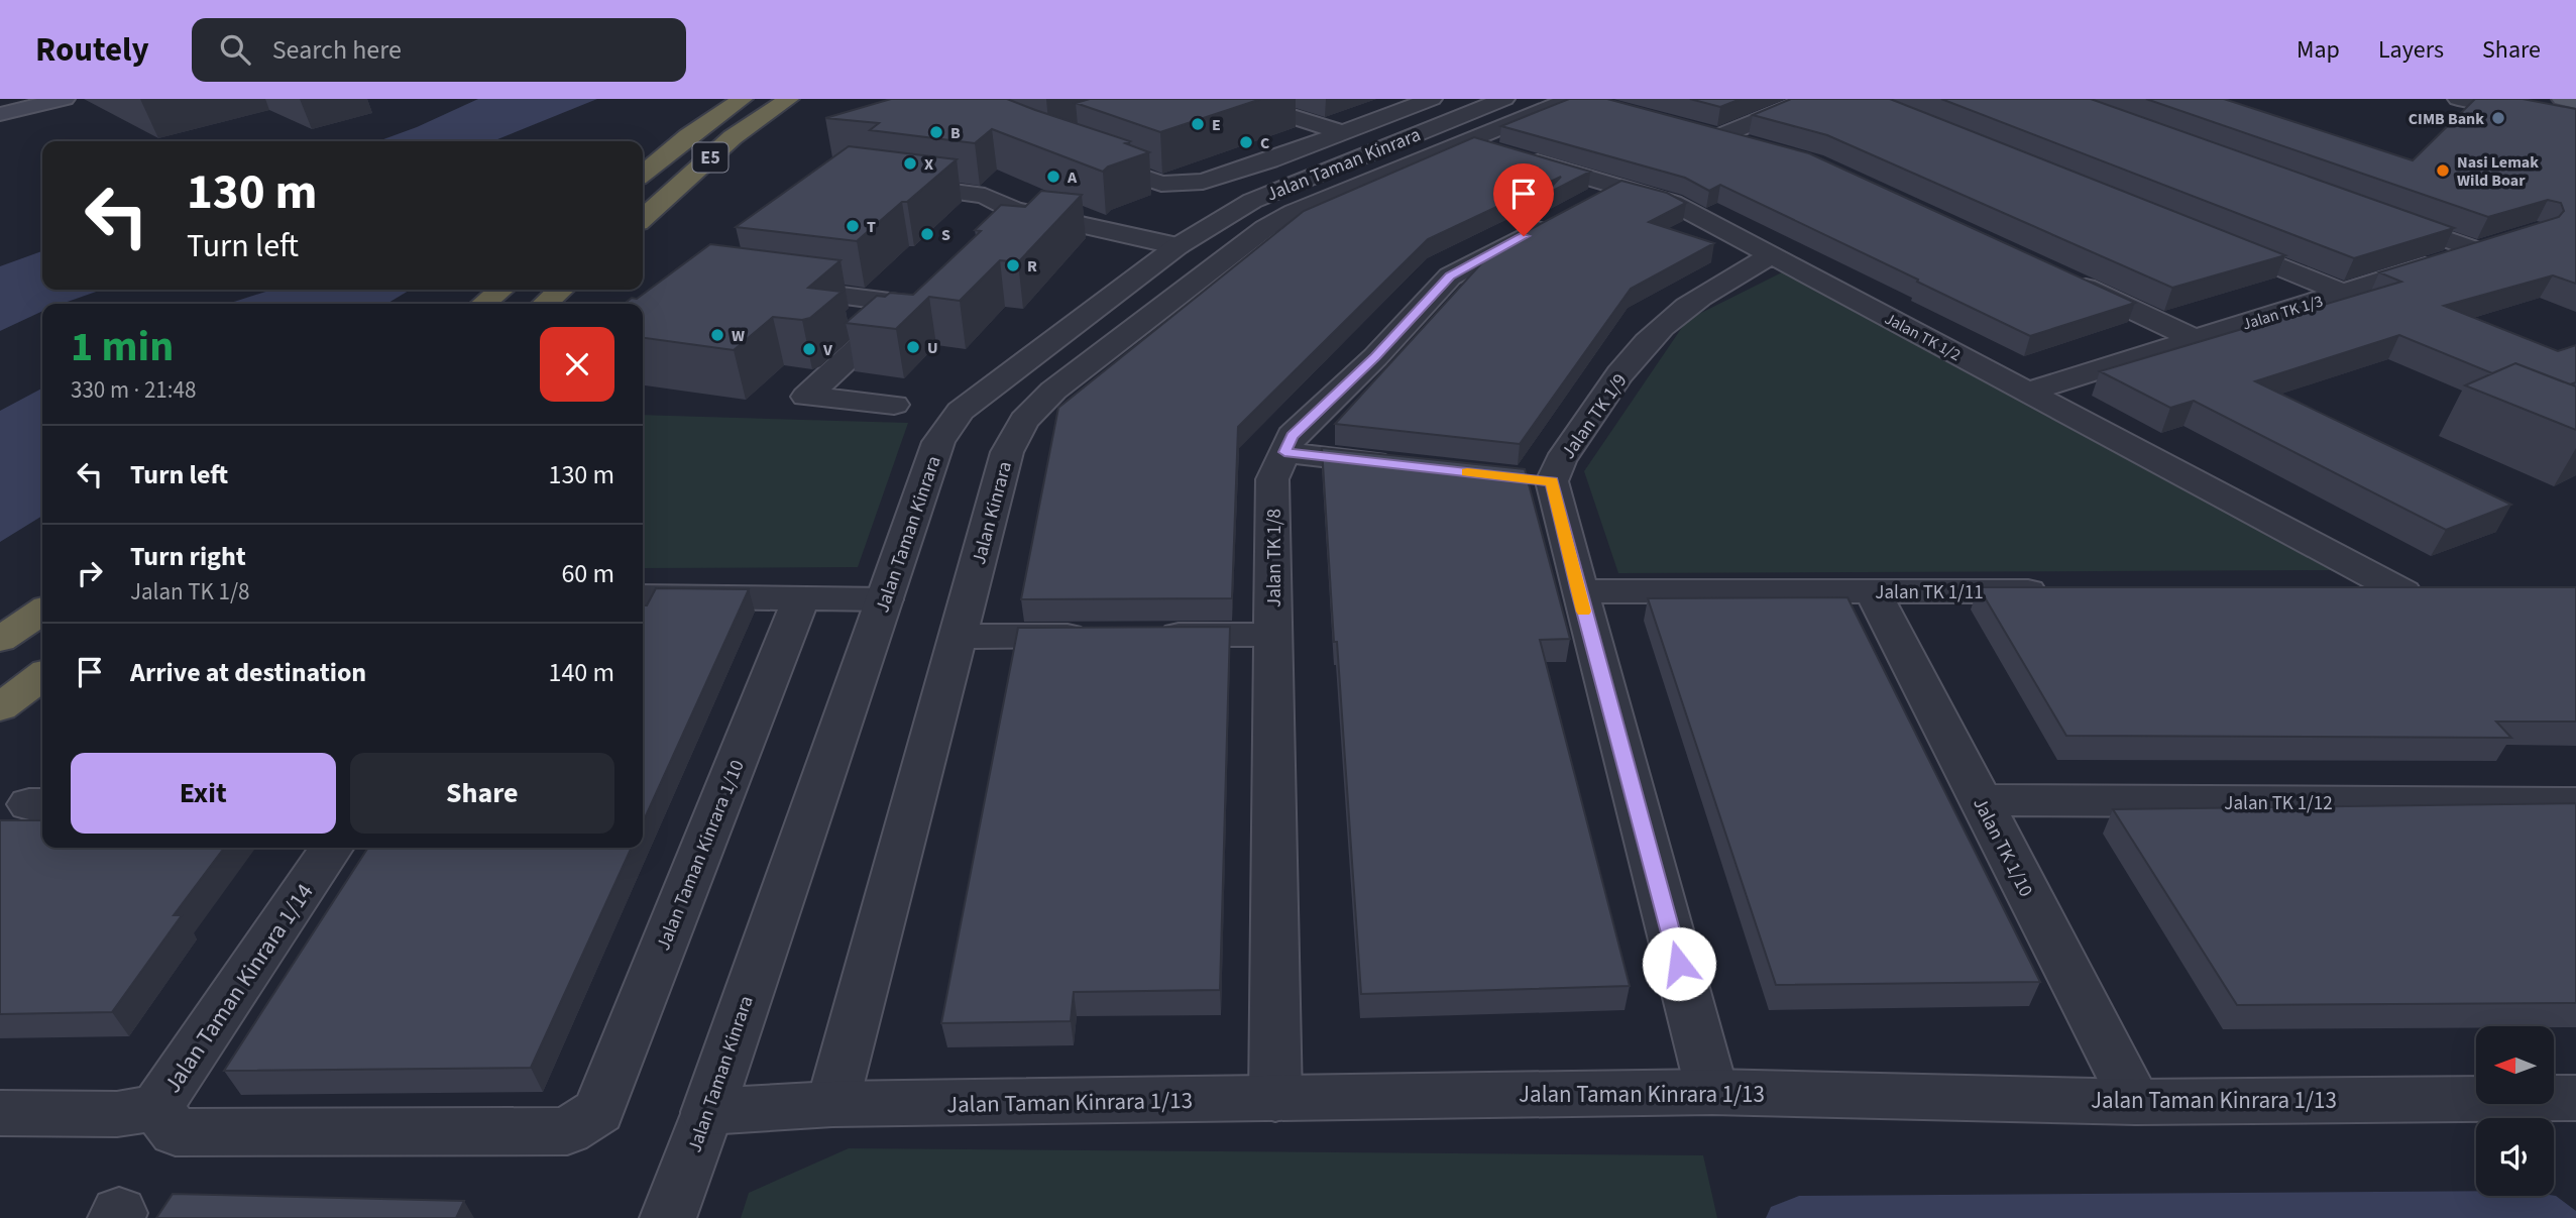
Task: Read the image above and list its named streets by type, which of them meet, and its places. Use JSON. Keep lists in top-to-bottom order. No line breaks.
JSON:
{"streets":{"highway":["E5"],"street":["Jalan Taman Kinrara","Jalan TK 1/3","Jalan TK 1/2","Jalan TK 1/9","Jalan Kinrara","Jalan TK 1/8","Jalan TK 1/11","Jalan TK 1/12","Jalan TK 1/10","Jalan Taman Kinrara 1/10","Jalan Taman Kinrara 1/14","Jalan Taman Kinrara 1/13"]},"crossings":[["Jalan Taman Kinrara","Jalan TK 1/2"],["Jalan Taman Kinrara","Jalan Taman Kinrara 1/13"],["Jalan TK 1/3","Jalan TK 1/2"],["Jalan TK 1/2","Jalan TK 1/9"],["Jalan TK 1/2","Jalan Kinrara"],["Jalan TK 1/2","Jalan TK 1/8"],["Jalan TK 1/9","Jalan TK 1/11"],["Jalan TK 1/9","Jalan Taman Kinrara 1/13"],["Jalan Kinrara","Jalan Taman Kinrara 1/13"],["Jalan TK 1/8","Jalan Taman Kinrara 1/13"],["Jalan TK 1/11","Jalan TK 1/10"],["Jalan TK 1/12","Jalan TK 1/10"],["Jalan TK 1/10","Jalan Taman Kinrara 1/13"],["Jalan Taman Kinrara 1/10","Jalan Taman Kinrara 1/14"]],"places":["CIMB Bank","E","B","C","X","Nasi Lemak Wild Boar","A","T","S","R","W","U","V"],"north":"left","page":{"header":"Routely","search":"Search here","nav":["Map","Layers","Share"],"turn":["130 m","Turn left"],"heading":["1 min","330 m · 21:48"],"list":[{"name":"Turn left","value":"130 m"},{"name":"Turn right","note":"Jalan TK 1/8","value":"60 m"},{"name":"Arrive at destination","value":"140 m"}],"buttons":["Exit","Share"]}}
